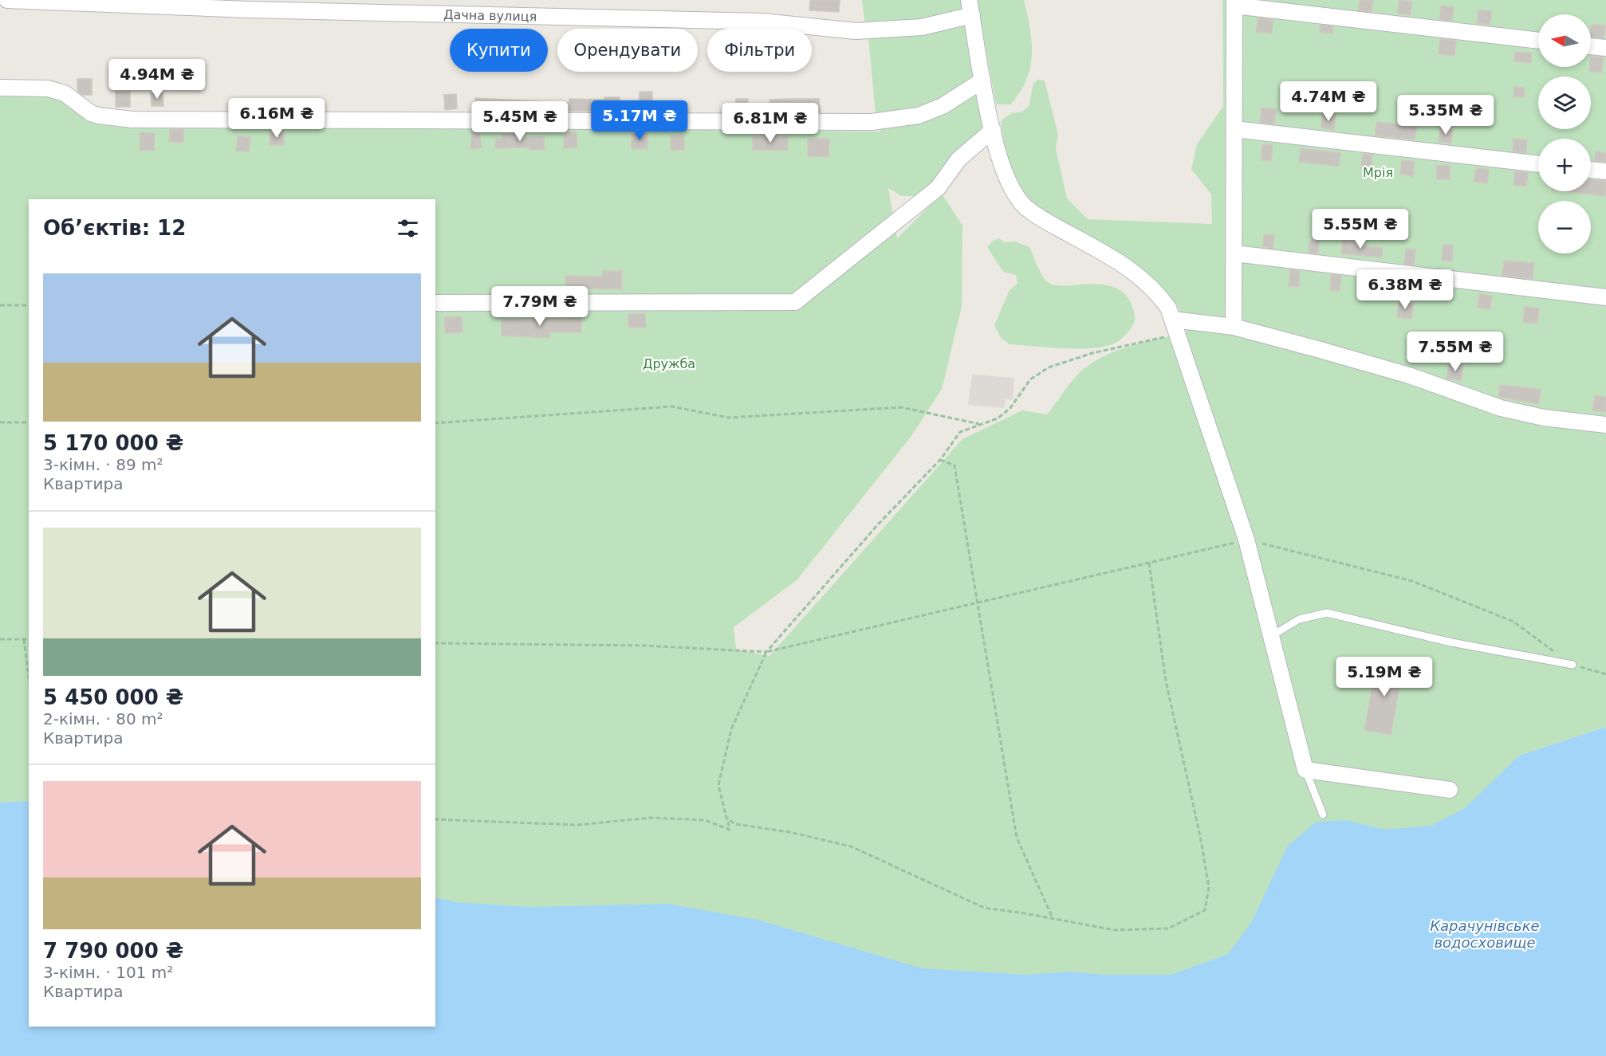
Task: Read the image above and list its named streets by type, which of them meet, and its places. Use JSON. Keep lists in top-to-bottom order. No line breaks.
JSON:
{"streets":{"street":["Дачна вулиця"]},"water":["Карачунівське водосховище"],"parks":["Мрія","Дружба"],"north":"left","page":{"map_buttons":["+","−"],"chip":["Купити","Орендувати","Фільтри"],"price":["4.94M ₴","4.74M ₴","5.35M ₴","6.16M ₴","5.17M ₴","5.45M ₴","6.81M ₴","5.55M ₴","6.38M ₴","7.79M ₴","7.55M ₴","5.19M ₴"],"heading":"Об’єктів: 12","list":[{"name":"5 170 000 ₴","note":"3-кімн. · 89 m² · Квартира"},{"name":"5 450 000 ₴","note":"2-кімн. · 80 m² · Квартира"},{"name":"7 790 000 ₴","note":"3-кімн. · 101 m² · Квартира"}]}}
